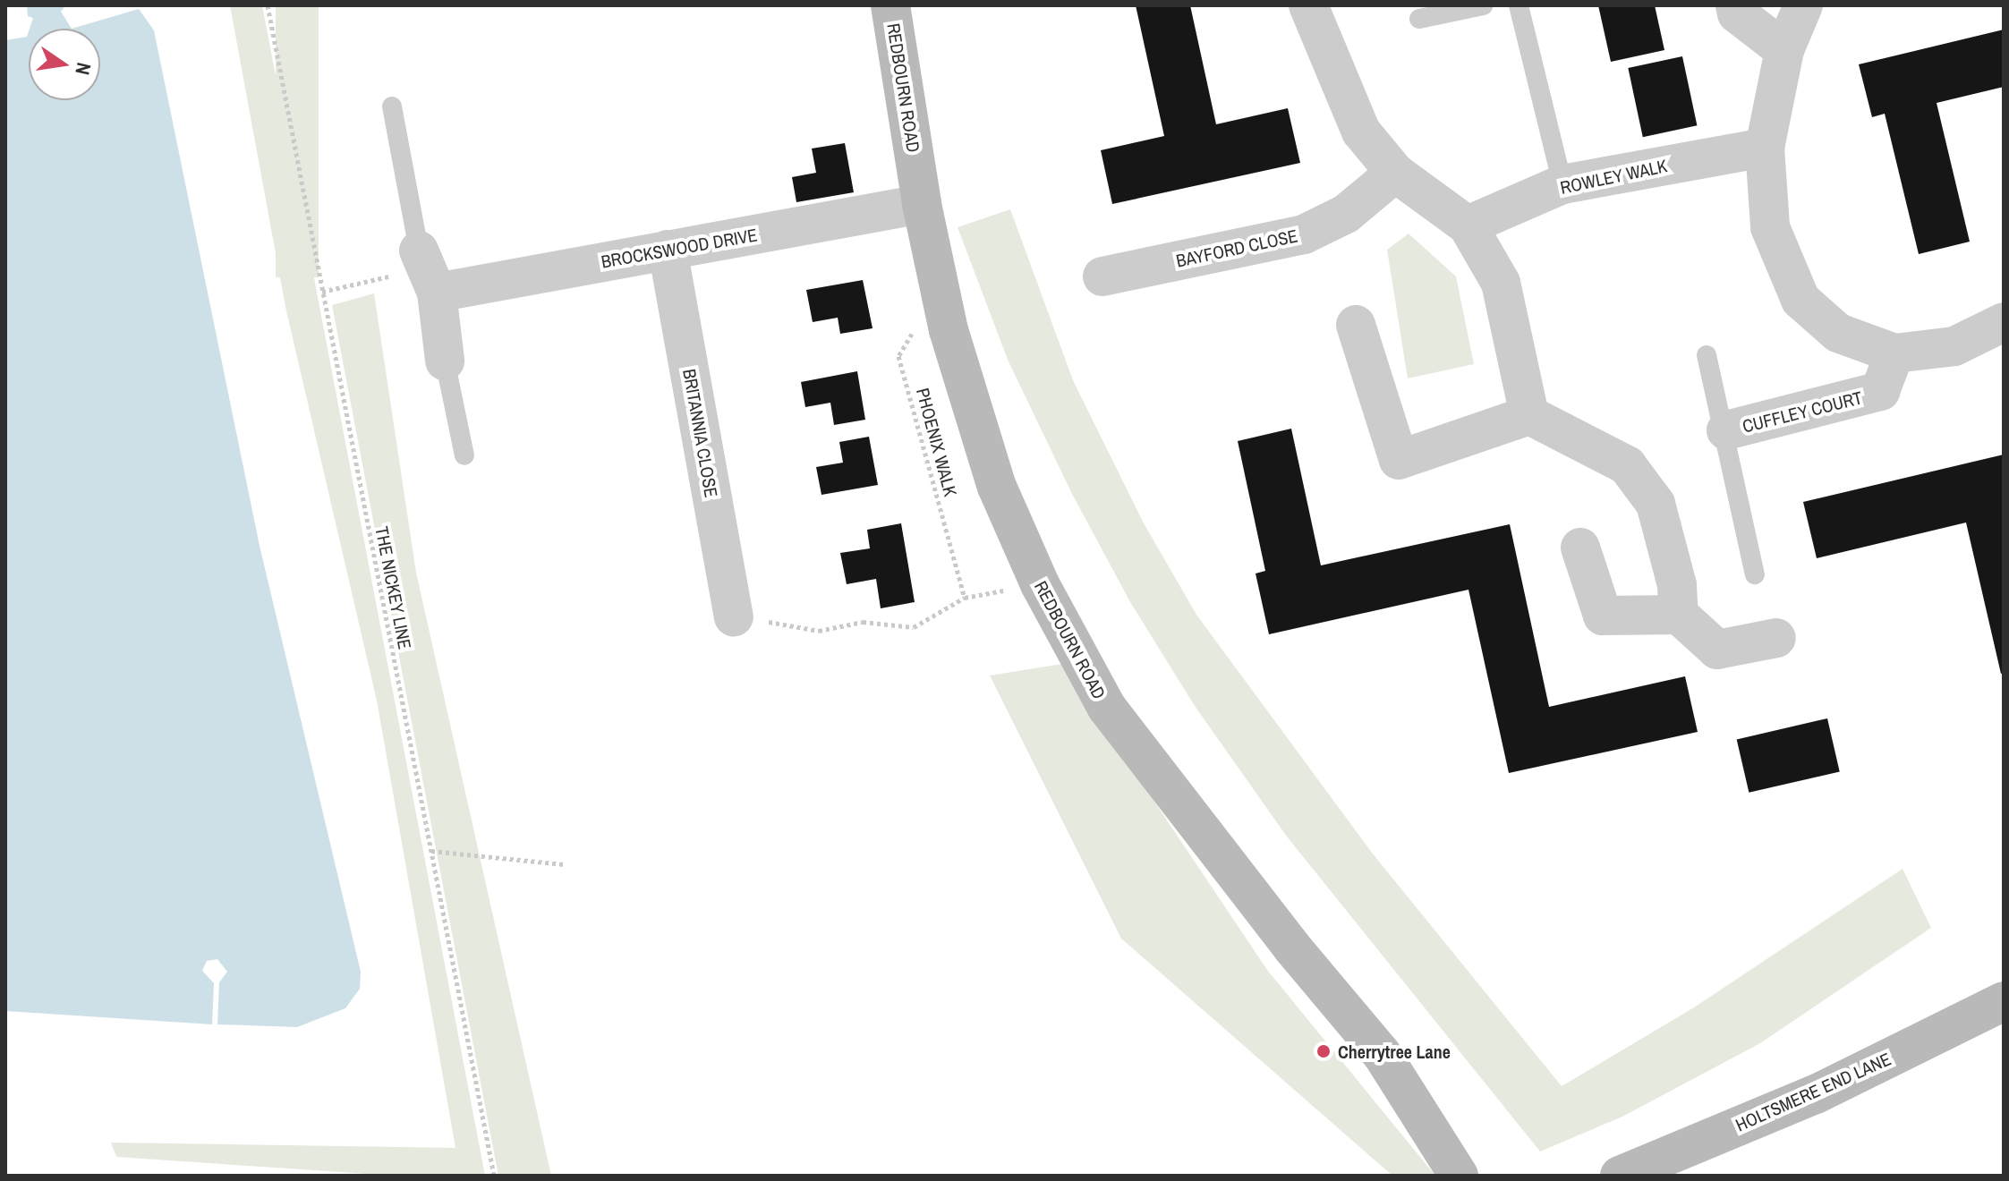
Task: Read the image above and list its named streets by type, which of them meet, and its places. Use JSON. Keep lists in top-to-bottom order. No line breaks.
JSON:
{"streets":{"main road":["REDBOURN ROAD","HOLTSMERE END LANE"],"street":["ROWLEY WALK","BROCKSWOOD DRIVE","BAYFORD CLOSE","CUFFLEY COURT","BRITANNIA CLOSE"],"path":["PHOENIX WALK","THE NICKEY LINE"]},"crossings":[["REDBOURN ROAD","BROCKSWOOD DRIVE"],["REDBOURN ROAD","PHOENIX WALK"],["BROCKSWOOD DRIVE","BRITANNIA CLOSE"]],"places":["Cherrytree Lane"],"north":"right"}
